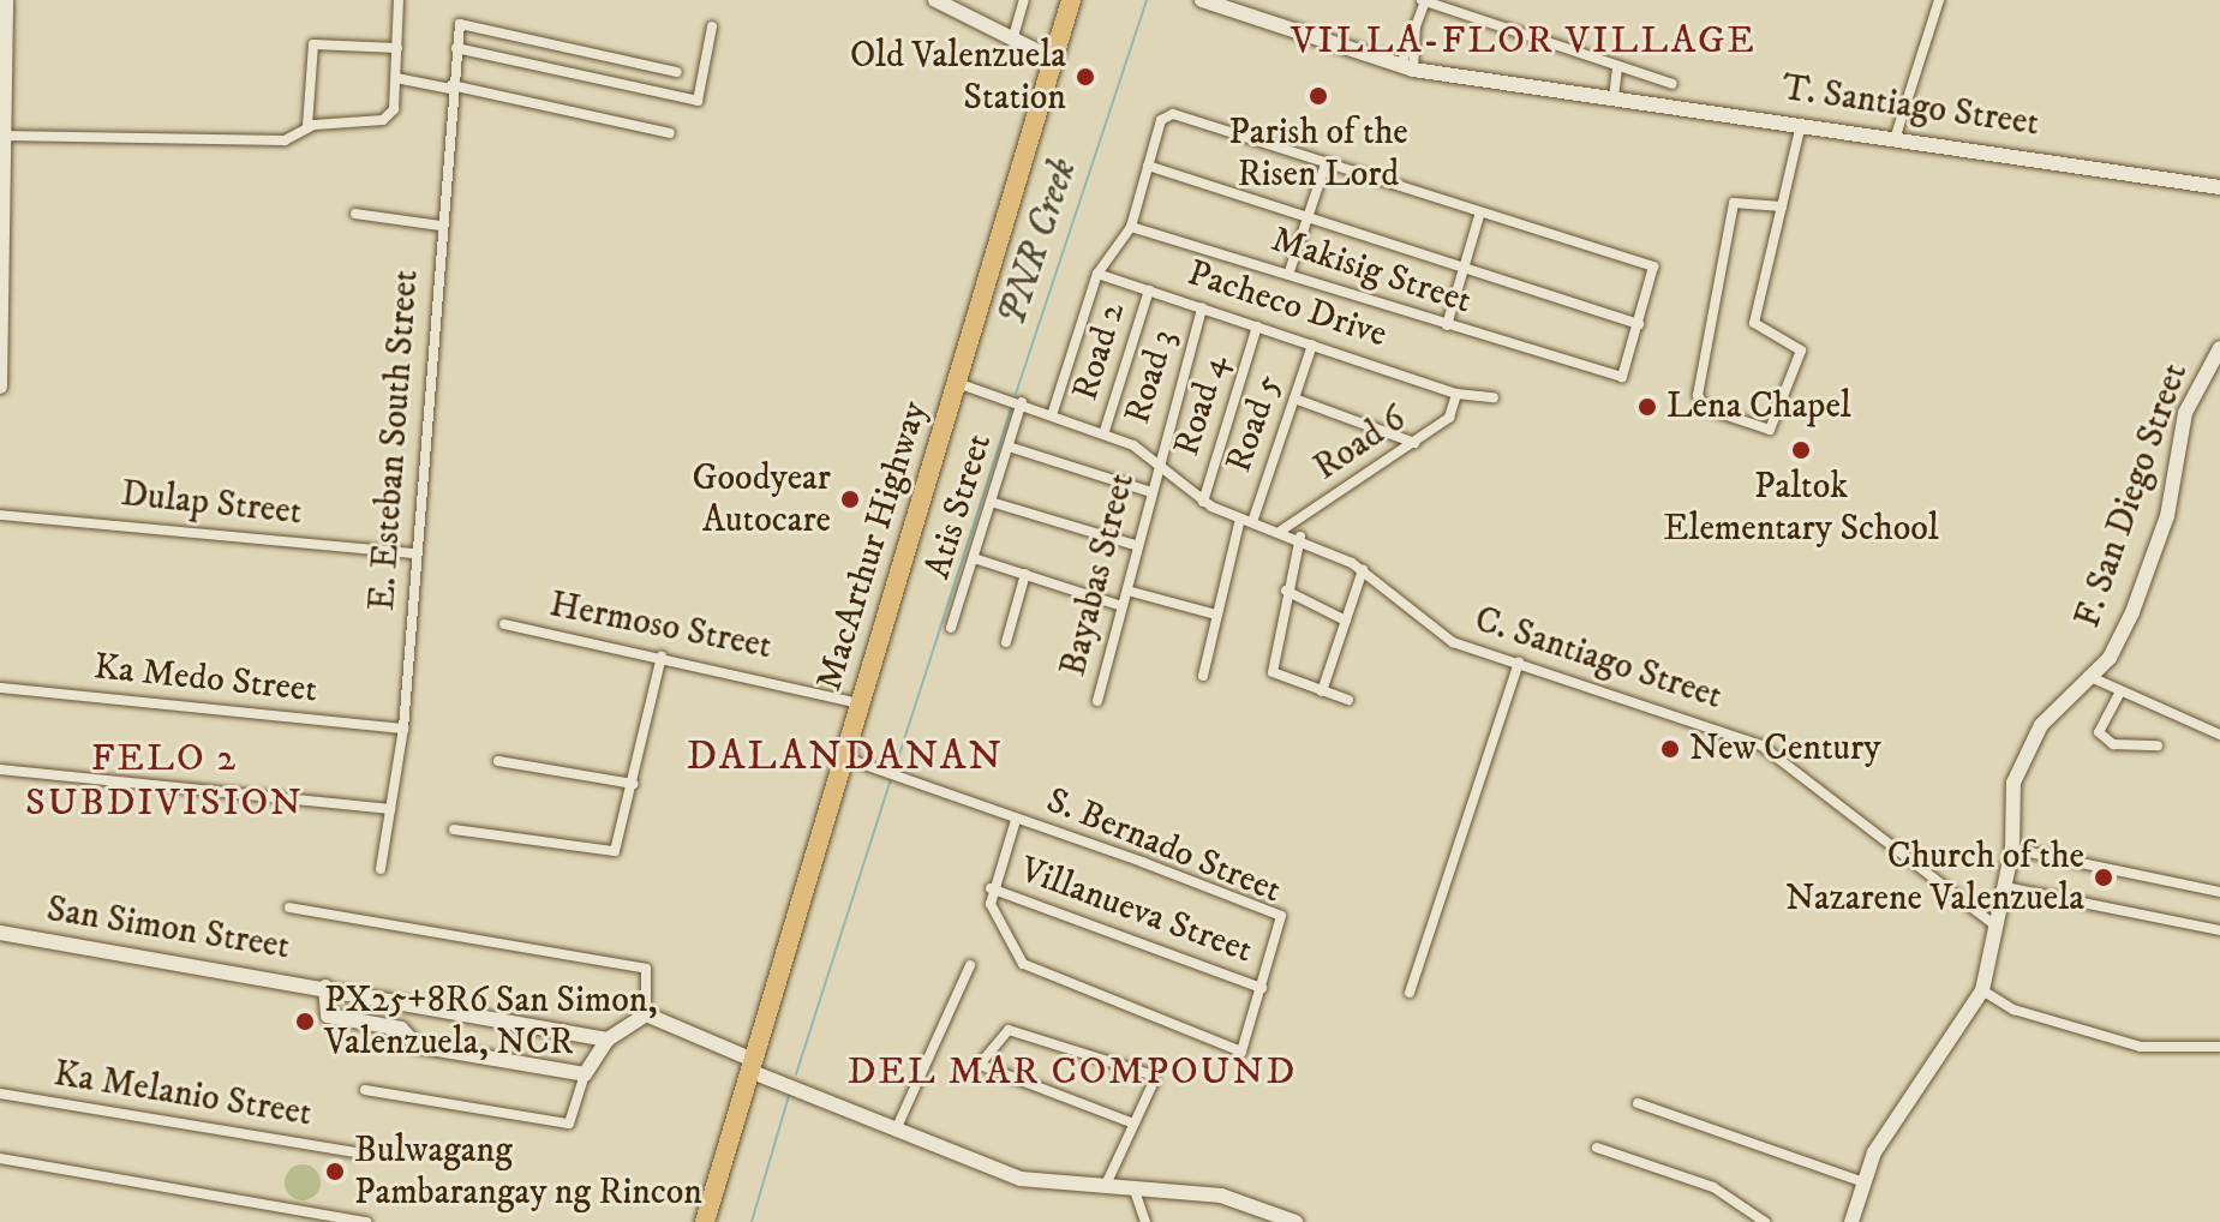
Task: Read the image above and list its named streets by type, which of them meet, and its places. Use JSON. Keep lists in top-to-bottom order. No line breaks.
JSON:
{"streets":{"highway":["MacArthur Highway"],"street":["T. Santiago Street","Makisig Street","Pacheco Drive","Road 2","Road 3","Road 4","Road 5","E. Esteban South Street","Road 6","F. San Diego Street","Dulap Street","Atis Street","Bayabas Street","Hermoso Street","C. Santiago Street","Ka Medo Street","S. Bernado Street","Villanueva Street","San Simon Street","Ka Melanio Street"]},"crossings":[["Pacheco Drive","Road 2"],["Pacheco Drive","Road 3"],["Pacheco Drive","Road 4"],["Pacheco Drive","Road 5"],["Pacheco Drive","Road 6"],["Road 2","C. Santiago Street"],["Road 3","Bayabas Street"],["Road 3","C. Santiago Street"],["Road 4","C. Santiago Street"],["Road 5","C. Santiago Street"],["E. Esteban South Street","Dulap Street"],["E. Esteban South Street","Ka Medo Street"],["Road 6","C. Santiago Street"],["F. San Diego Street","C. Santiago Street"],["Atis Street","C. Santiago Street"],["MacArthur Highway","Hermoso Street"],["MacArthur Highway","C. Santiago Street"],["MacArthur Highway","S. Bernado Street"],["Bayabas Street","C. Santiago Street"],["S. Bernado Street","Villanueva Street"]],"districts":["VILLA-FLOR VILLAGE","DALANDANAN","FELO 2 SUBDIVISION","DEL MAR COMPOUND"],"water":["PNR Creek"],"places":["Old Valenzuela Station","Parish of the Risen Lord","Lena Chapel","Paltok Elementary School","Goodyear Autocare","New Century","Church of the Nazarene Valenzuela","PX25+8R6 San Simon, Valenzuela, NCR","Bulwagang Pambarangay ng Rincon"]}
